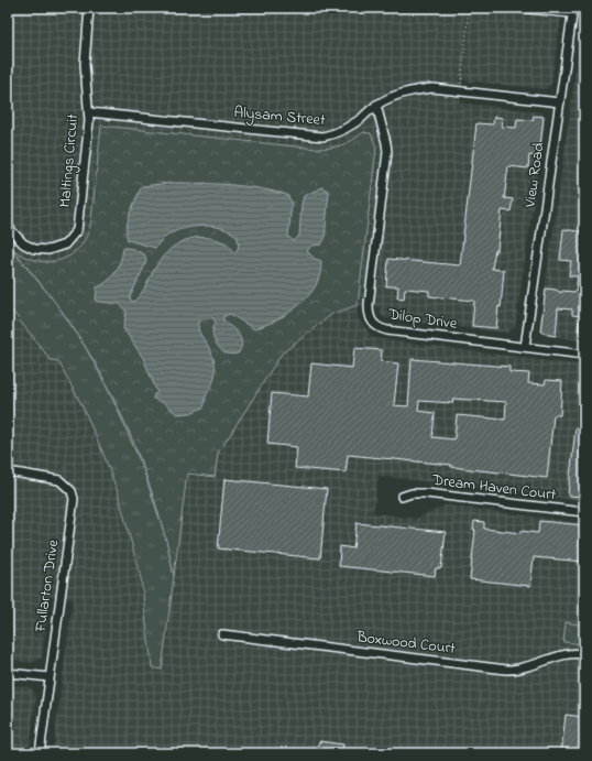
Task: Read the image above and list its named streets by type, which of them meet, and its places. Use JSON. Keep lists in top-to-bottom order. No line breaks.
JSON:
{"streets":{"street":["Alysam Street","Maltings Circuit","View Road","Dilop Drive","Dream Haven Court","Fullarton Drive","Boxwood Court"]},"crossings":[["Alysam Street","Maltings Circuit"],["Alysam Street","View Road"],["Alysam Street","Dilop Drive"],["View Road","Dilop Drive"]]}
